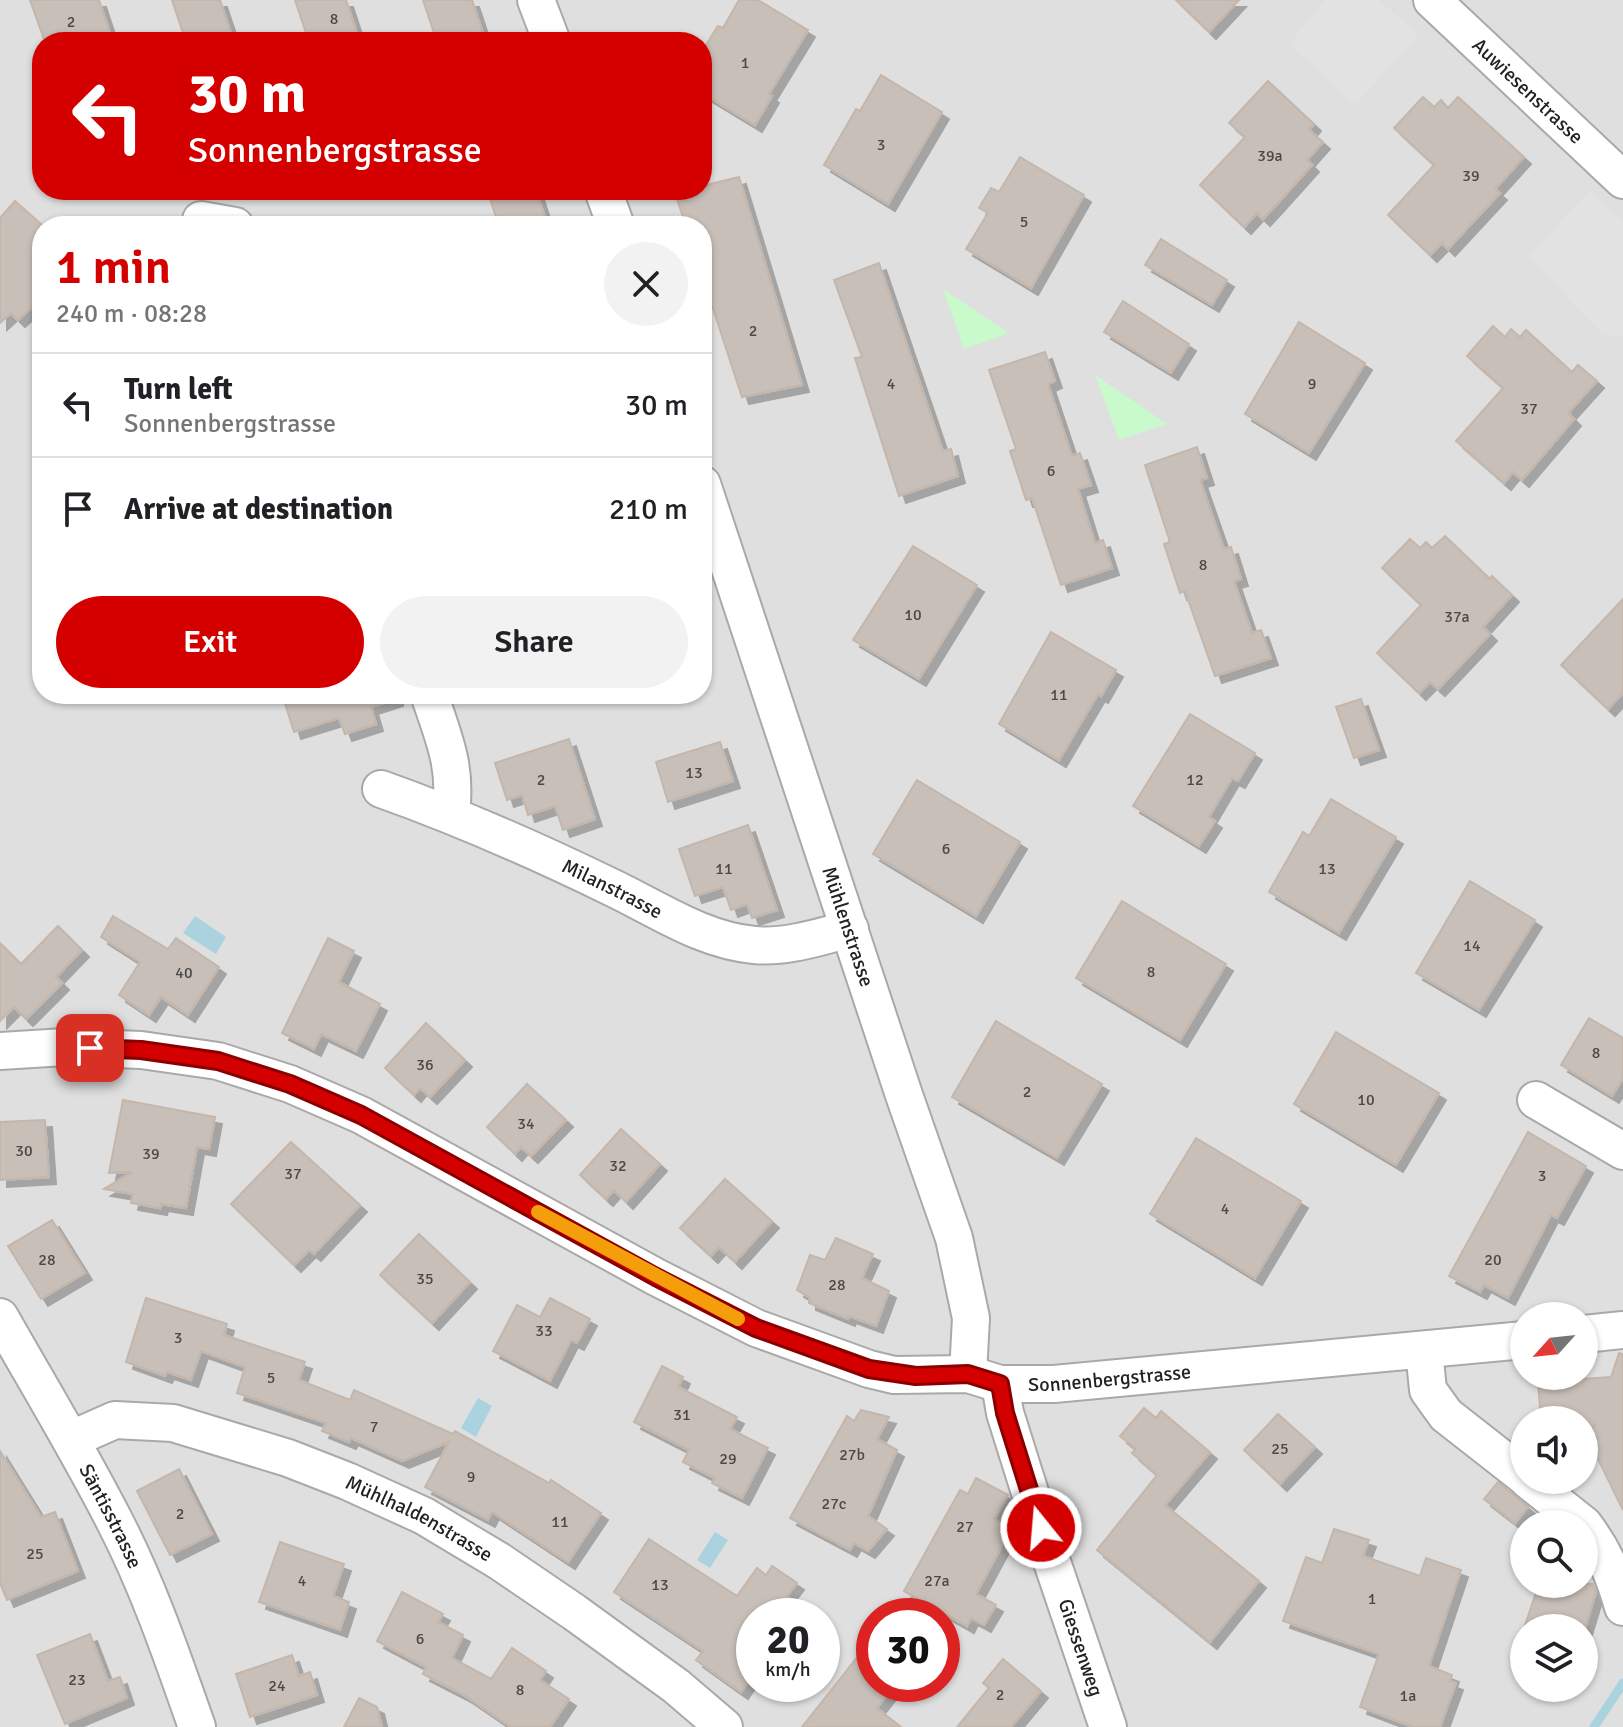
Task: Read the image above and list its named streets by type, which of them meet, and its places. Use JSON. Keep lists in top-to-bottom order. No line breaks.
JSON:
{"streets":{"street":["Auwiesenstrasse","Milanstrasse","Mühlenstrasse","Sonnenbergstrasse","Säntisstrasse","Mühlhaldenstrasse","Giessenweg"]},"crossings":[["Milanstrasse","Mühlenstrasse"],["Mühlenstrasse","Sonnenbergstrasse"],["Mühlenstrasse","Giessenweg"],["Sonnenbergstrasse","Giessenweg"],["Säntisstrasse","Mühlhaldenstrasse"]],"house_numbers":["8","2","1","3","39a","39","5","2","4","9","37","6","8","10","37a","11","13","2","12","6","11","13","14","8","40","8","36","2","10","34","30","39","32","37","3","4","28","20","35","28","33","3","5","31","7","25","27b","29","9","27c","2","11","27","25","4","27a","13","1","6","23","24","8","2","1a"],"north":"bottom left","page":{"turn":["30 m","Sonnenbergstrasse"],"heading":["1 min","240 m · 08:28"],"list":[{"name":"Turn left","note":"Sonnenbergstrasse","value":"30 m"},{"name":"Arrive at destination","value":"210 m"}],"buttons":["Exit","Share"],"speed":"20 km/h","limit":"30"}}
